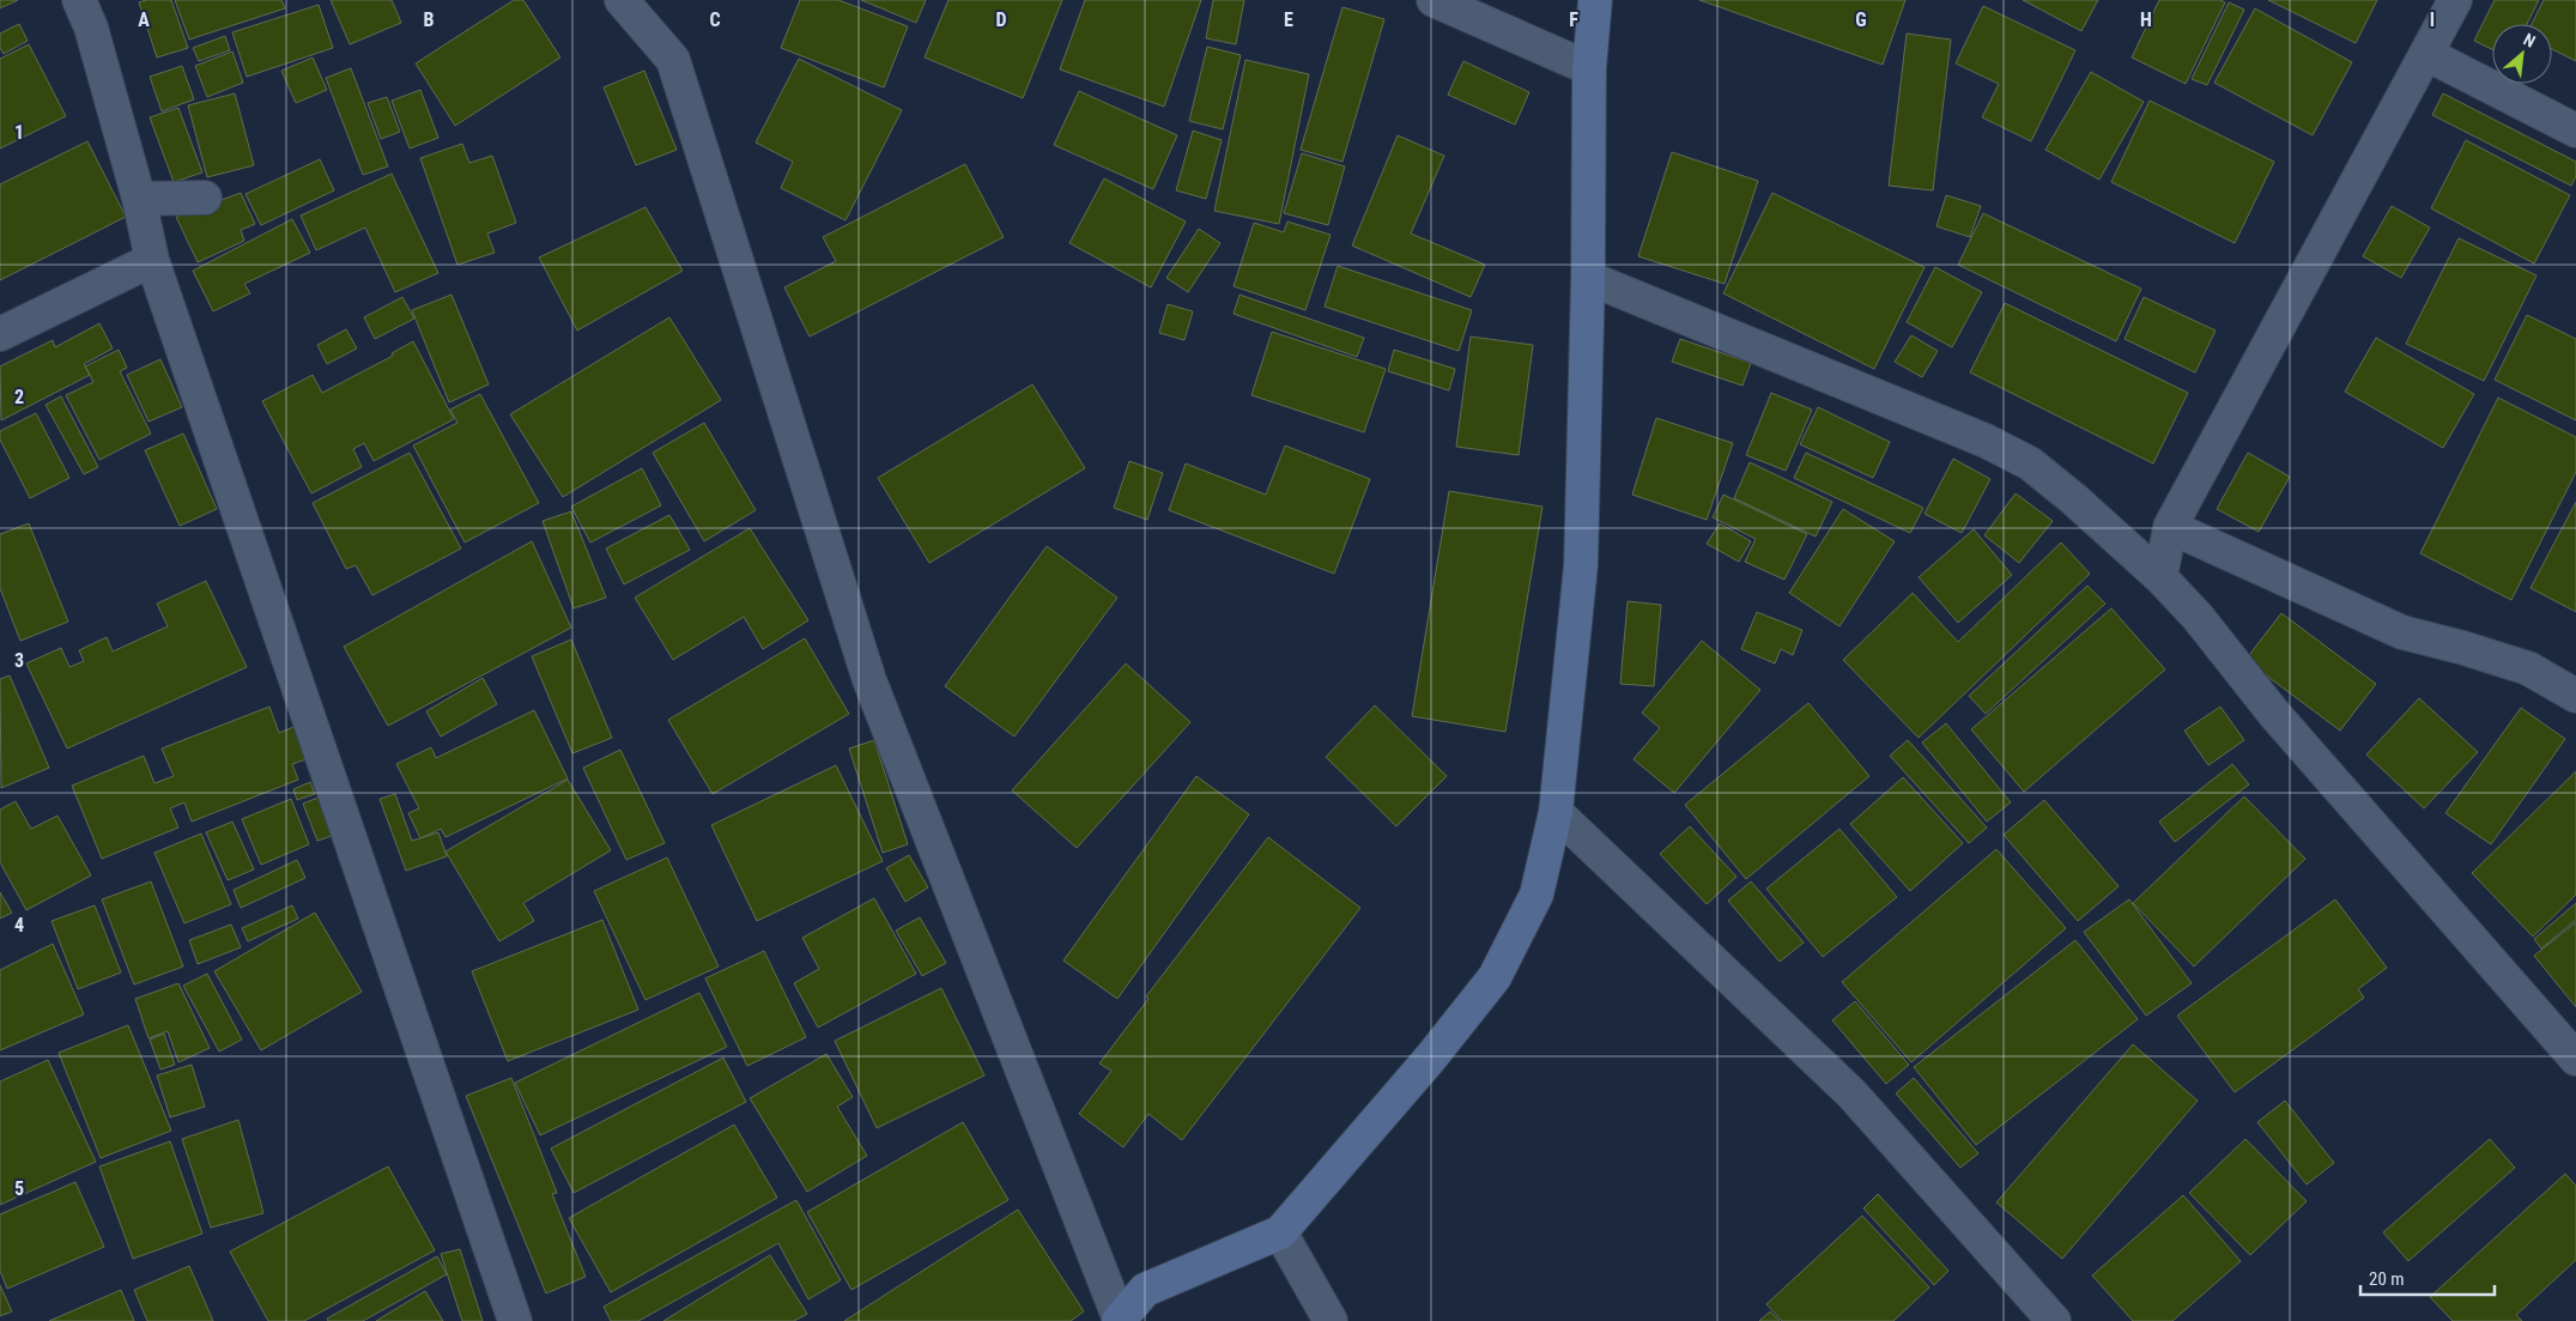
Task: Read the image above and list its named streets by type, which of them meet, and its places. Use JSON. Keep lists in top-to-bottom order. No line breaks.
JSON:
{"scale_bar":"20 m","north":"top right","grid":{"columns":["A","B","C","D","E","F","G","H","I"],"rows":["1","2","3","4","5"]}}
